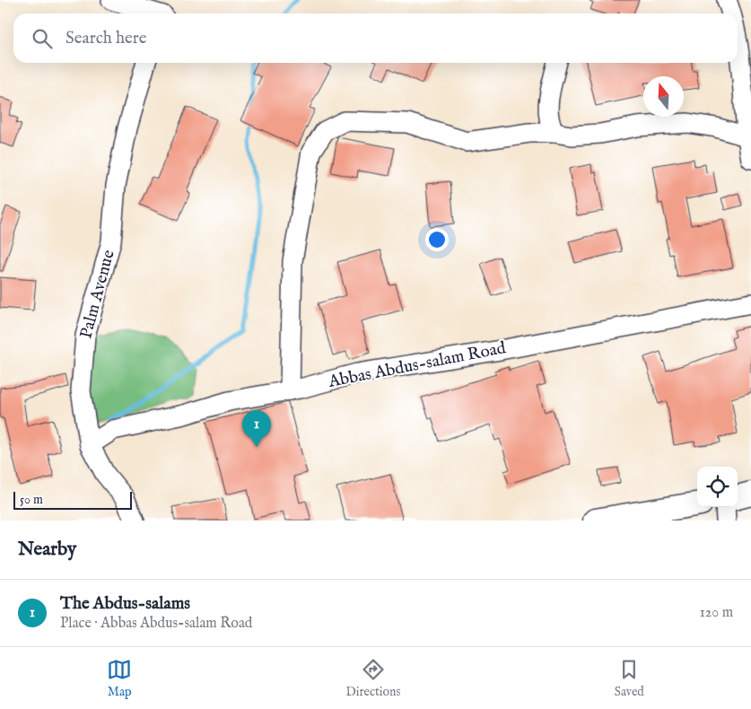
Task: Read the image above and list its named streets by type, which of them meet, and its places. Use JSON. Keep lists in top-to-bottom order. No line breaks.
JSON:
{"streets":{"street":["Palm Avenue","Abbas Abdus-salam Road"]},"crossings":[["Palm Avenue","Abbas Abdus-salam Road"]],"scale_bar":"50 m","north":"top","page":{"search":"Search here","pins":"1","scale":"50 m","heading":"Nearby","list":[{"mark":"1","name":"The Abdus-salams","note":"Place · Abbas Abdus-salam Road","value":"120 m"}],"nav":["Map","Directions","Saved"]}}
